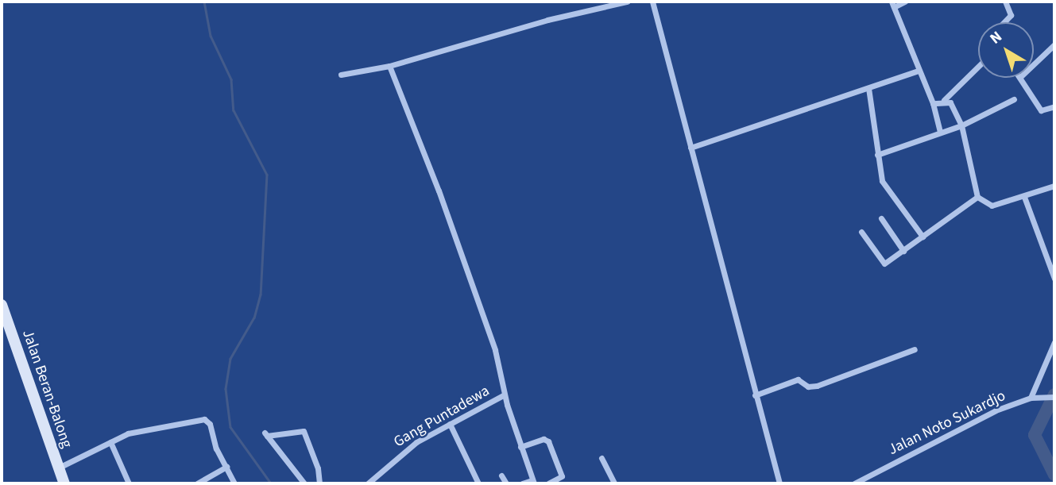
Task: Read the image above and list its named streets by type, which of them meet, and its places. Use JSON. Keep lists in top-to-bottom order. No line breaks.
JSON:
{"streets":{"main road":["Jalan Beran-Balong"],"street":["Gang Puntadewa","Jalan Noto Sukardjo"]},"north":"top left"}
